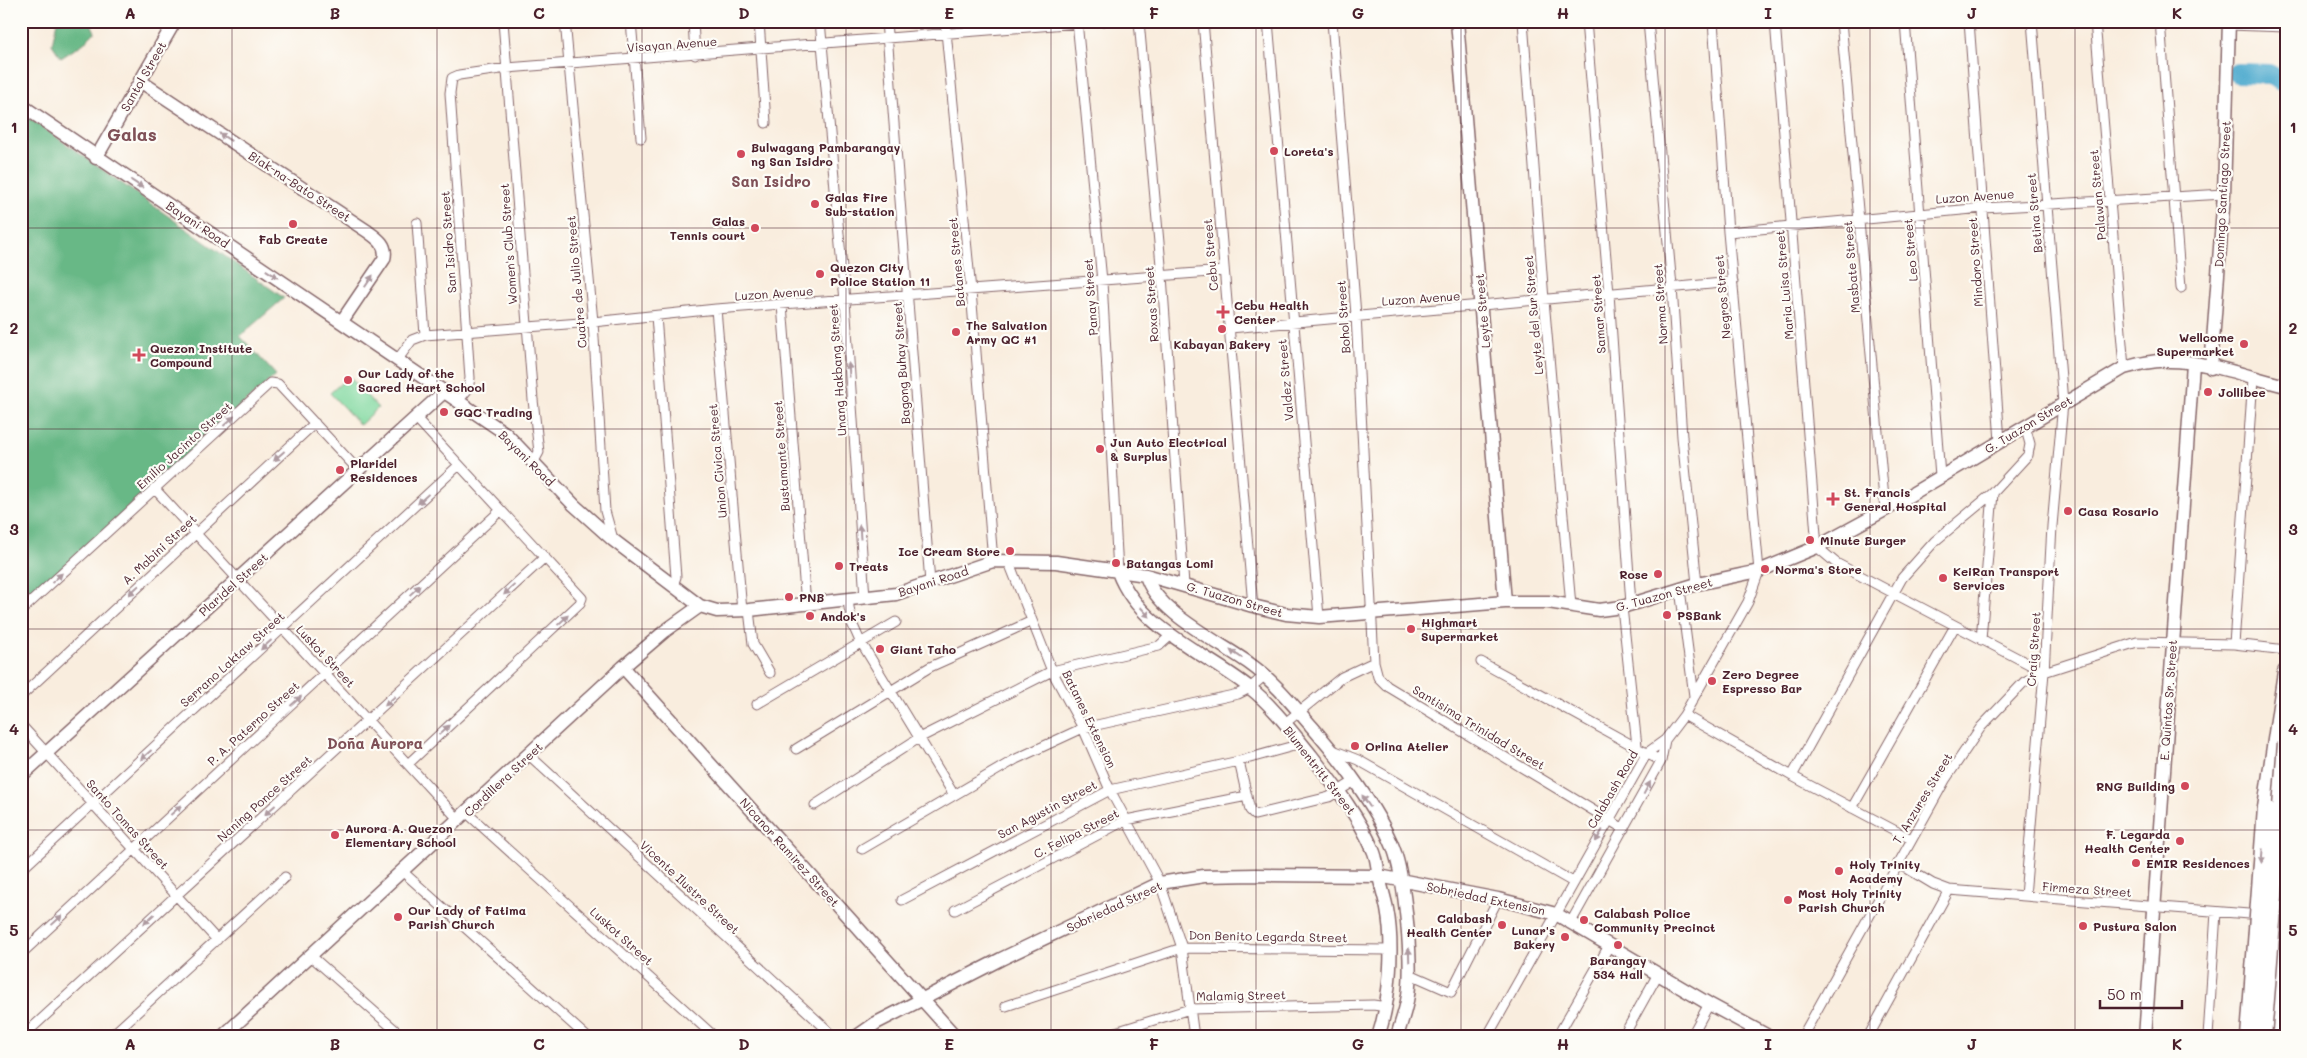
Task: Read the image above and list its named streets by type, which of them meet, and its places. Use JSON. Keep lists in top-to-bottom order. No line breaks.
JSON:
{"streets":{"street":["Visayan Avenue","Santol Street","Biak-na-Bato Street","Domingo Santiago Street","Palawan Street","Luzon Avenue","Betina Street","Bayani Road","San Isidro Street","Women's Club Street","Leo Street","Cebu Street","Batanes Street","Mindoro Street","Masbate Street","Cuatre de Julio Street","Maria Luisa Street","Panay Street","Negros Street","Roxas Street","Norma Street","Leyte Street","Samar Street","Leyte del Sur Street","Bohol Street","Bagong Buhay Street","Unang Hakbang Street","Valdez Street","G. Tuazon Street","Emilio Jacinto Street","Bustamante Street","Union Civica Street","A. Mabini Street","Plaridel Street","Craig Street","Luskot Street","Serrano Laktaw Street","E. Quintos Sr. Street","Batanes Extension","P. A. Paterno Street","Santisima Trinidad Street","Blumentritt Street","Cordillera Street","Calabash Road","Naning Ponce Street","T. Anzures Street","San Agustin Street","Santo Tomas Street","C. Felipa Street","Nicanor Ramirez Street","Vicente Ilustre Street","Firmeza Street","Sobriedad Extension","Sobriedad Street","Don Benito Legarda Street","Malamig Street"]},"crossings":[["Visayan Avenue","San Isidro Street"],["Visayan Avenue","Women's Club Street"],["Visayan Avenue","Batanes Street"],["Visayan Avenue","Cuatre de Julio Street"],["Visayan Avenue","Panay Street"],["Visayan Avenue","Bagong Buhay Street"],["Visayan Avenue","Unang Hakbang Street"],["Santol Street","Biak-na-Bato Street"],["Santol Street","Bayani Road"],["Biak-na-Bato Street","Bayani Road"],["Domingo Santiago Street","Luzon Avenue"],["Domingo Santiago Street","G. Tuazon Street"],["Palawan Street","Luzon Avenue"],["Palawan Street","G. Tuazon Street"],["Luzon Avenue","Betina Street"],["Luzon Avenue","Bayani Road"],["Luzon Avenue","San Isidro Street"],["Luzon Avenue","Women's Club Street"],["Luzon Avenue","Leo Street"],["Luzon Avenue","Cebu Street"],["Luzon Avenue","Batanes Street"],["Luzon Avenue","Mindoro Street"],["Luzon Avenue","Masbate Street"],["Luzon Avenue","Cuatre de Julio Street"],["Luzon Avenue","Maria Luisa Street"],["Luzon Avenue","Panay Street"],["Luzon Avenue","Negros Street"],["Luzon Avenue","Roxas Street"],["Luzon Avenue","Norma Street"],["Luzon Avenue","Leyte Street"],["Luzon Avenue","Samar Street"],["Luzon Avenue","Leyte del Sur Street"],["Luzon Avenue","Bohol Street"],["Luzon Avenue","Bagong Buhay Street"],["Luzon Avenue","Unang Hakbang Street"],["Luzon Avenue","Valdez Street"],["Luzon Avenue","Bustamante Street"],["Luzon Avenue","Union Civica Street"],["Betina Street","G. Tuazon Street"],["Betina Street","Craig Street"],["Bayani Road","San Isidro Street"],["Bayani Road","Women's Club Street"],["Bayani Road","Batanes Street"],["Bayani Road","Cuatre de Julio Street"],["Bayani Road","Bagong Buhay Street"],["Bayani Road","Unang Hakbang Street"],["Bayani Road","G. Tuazon Street"],["Bayani Road","Bustamante Street"],["Bayani Road","Union Civica Street"],["Bayani Road","Plaridel Street"],["Bayani Road","Cordillera Street"],["Leo Street","G. Tuazon Street"],["Cebu Street","G. Tuazon Street"],["Batanes Street","G. Tuazon Street"],["Mindoro Street","G. Tuazon Street"],["Masbate Street","G. Tuazon Street"],["Maria Luisa Street","G. Tuazon Street"],["Panay Street","G. Tuazon Street"],["Panay Street","Blumentritt Street"],["Negros Street","G. Tuazon Street"],["Roxas Street","G. Tuazon Street"],["Norma Street","G. Tuazon Street"],["Leyte Street","G. Tuazon Street"],["Samar Street","G. Tuazon Street"],["Samar Street","Calabash Road"],["Leyte del Sur Street","G. Tuazon Street"],["Bohol Street","G. Tuazon Street"],["Bohol Street","Santisima Trinidad Street"],["Valdez Street","G. Tuazon Street"],["G. Tuazon Street","Craig Street"],["G. Tuazon Street","E. Quintos Sr. Street"],["G. Tuazon Street","Batanes Extension"],["G. Tuazon Street","Santisima Trinidad Street"],["G. Tuazon Street","Blumentritt Street"],["G. Tuazon Street","Calabash Road"],["Emilio Jacinto Street","A. Mabini Street"],["Emilio Jacinto Street","Plaridel Street"],["Emilio Jacinto Street","Luskot Street"],["A. Mabini Street","Luskot Street"],["Plaridel Street","Luskot Street"],["Plaridel Street","Santo Tomas Street"],["Craig Street","T. Anzures Street"],["Craig Street","Firmeza Street"],["Luskot Street","Serrano Laktaw Street"],["Luskot Street","P. A. Paterno Street"],["Luskot Street","Cordillera Street"],["Luskot Street","Naning Ponce Street"],["Serrano Laktaw Street","Santo Tomas Street"],["E. Quintos Sr. Street","T. Anzures Street"],["E. Quintos Sr. Street","Firmeza Street"],["Batanes Extension","San Agustin Street"],["Batanes Extension","C. Felipa Street"],["Batanes Extension","Sobriedad Street"],["P. A. Paterno Street","Santo Tomas Street"],["Santisima Trinidad Street","Calabash Road"],["Blumentritt Street","San Agustin Street"],["Blumentritt Street","Sobriedad Extension"],["Blumentritt Street","Sobriedad Street"],["Blumentritt Street","Don Benito Legarda Street"],["Blumentritt Street","Malamig Street"],["Cordillera Street","Nicanor Ramirez Street"],["Cordillera Street","Vicente Ilustre Street"],["Calabash Road","Sobriedad Extension"],["Naning Ponce Street","Santo Tomas Street"],["T. Anzures Street","Firmeza Street"],["Nicanor Ramirez Street","Sobriedad Street"],["Sobriedad Extension","Sobriedad Street"]],"one_way":["Biak-na-Bato Street","Unang Hakbang Street","Emilio Jacinto Street","A. Mabini Street","Serrano Laktaw Street","P. A. Paterno Street"],"districts":["Galas","San Isidro","Doña Aurora"],"places":{"other":["Loreta's","Bulwagang Pambarangay ng San Isidro","Galas Fire Sub-station","Fab Create","Galas Tennis court","Quezon City Police Station 11","Kabayan Bakery","The Salvation Army QC #1","Wellcome Supermarket","Our Lady of the Sacred Heart School","Jollibee","GQC Trading","Jun Auto Electrical & Surplus","Plaridel Residences","Casa Rosario","Minute Burger","Ice Cream Store","Batangas Lomi","Treats","Norma's Store","Rose","KeiRan Transport Services","PNB","PSBank","Andok's","Highmart Supermarket","Giant Taho","Zero Degree Espresso Bar","Orlina Atelier","RNG Building","Aurora A. Quezon Elementary School","F. Legarda Health Center","EMIR Residences","Holy Trinity Academy","Most Holy Trinity Parish Church","Our Lady of Fatima Parish Church","Calabash Police Community Precinct","Calabash Health Center","Pustura Salon","Lunar's Bakery","Barangay 534 Hall"],"health":["Cebu Health Center","Quezon Institute Compound","St. Francis General Hospital"]},"scale_bar":"50 m","grid":{"columns":["A","B","C","D","E","F","G","H","I","J","K"],"rows":["1","2","3","4","5"]}}
